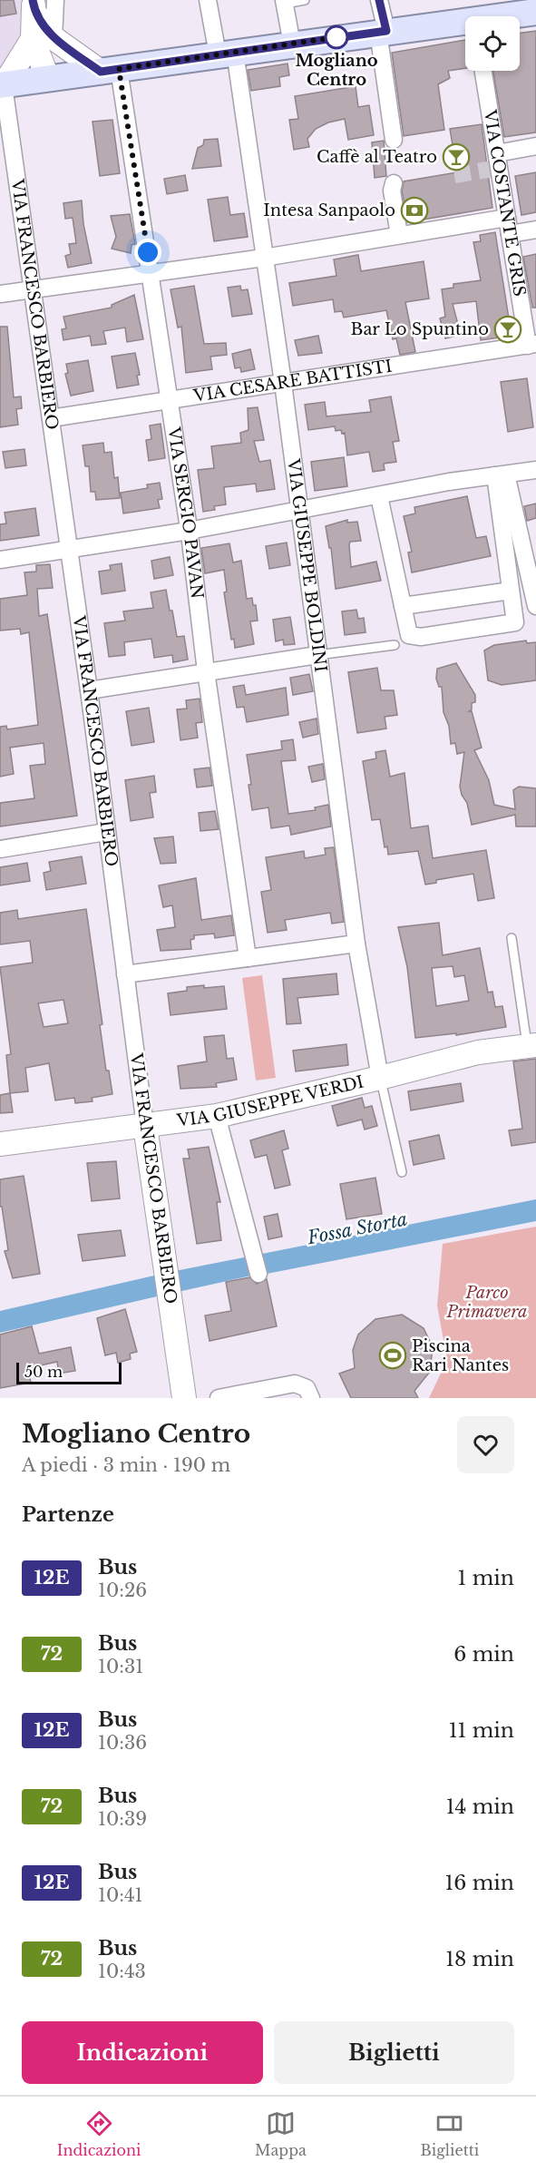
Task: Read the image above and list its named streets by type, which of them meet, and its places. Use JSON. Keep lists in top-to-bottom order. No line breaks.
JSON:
{"streets":{"street":["VIA COSTANTE GRIS","VIA FRANCESCO BARBIERO","VIA CESARE BATTISTI","VIA SERGIO PAVAN","VIA GIUSEPPE BOLDINI","VIA GIUSEPPE VERDI"]},"crossings":[["VIA COSTANTE GRIS","VIA CESARE BATTISTI"],["VIA FRANCESCO BARBIERO","VIA CESARE BATTISTI"],["VIA FRANCESCO BARBIERO","VIA GIUSEPPE VERDI"],["VIA CESARE BATTISTI","VIA SERGIO PAVAN"],["VIA CESARE BATTISTI","VIA GIUSEPPE BOLDINI"],["VIA GIUSEPPE BOLDINI","VIA GIUSEPPE VERDI"]],"water":["Fossa Storta"],"parks":["Parco Primavera"],"places":{"other":["Mogliano Centro"],"bar":["Caffè al Teatro","Bar Lo Spuntino"],"bank":["Intesa Sanpaolo"],"sports":["Piscina Rari Nantes"]},"lines":["bus line 12E"],"scale_bar":"50 m","page":{"scale":"50 m","heading":[["Mogliano Centro","A piedi · 3 min · 190 m"],"Partenze"],"list":[{"mark":"12E","name":"Bus","note":"10:26","value":"1 min"},{"mark":"72","name":"Bus","note":"10:31","value":"6 min"},{"mark":"12E","name":"Bus","note":"10:36","value":"11 min"},{"mark":"72","name":"Bus","note":"10:39","value":"14 min"},{"mark":"12E","name":"Bus","note":"10:41","value":"16 min"},{"mark":"72","name":"Bus","note":"10:43","value":"18 min"}],"buttons":["Indicazioni","Biglietti"],"tabs":["Indicazioni","Mappa","Biglietti"]}}
